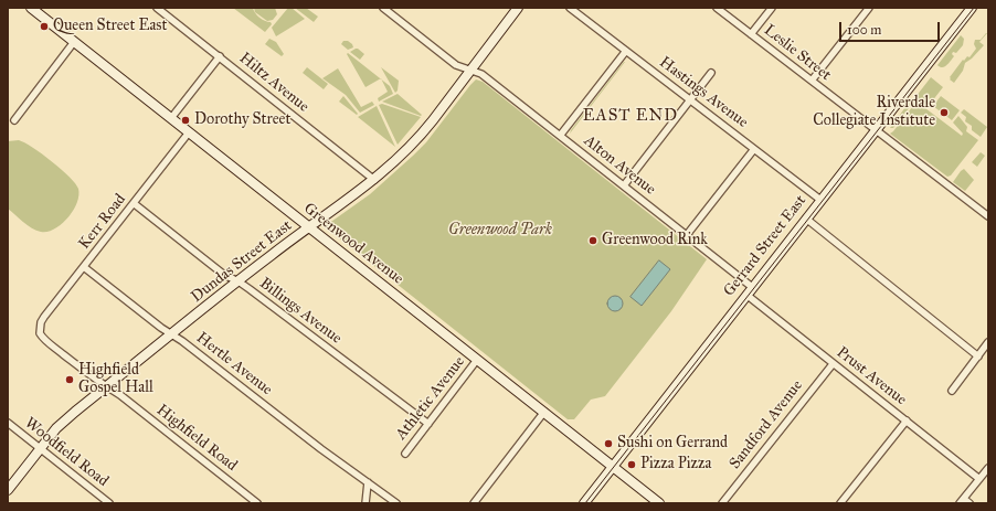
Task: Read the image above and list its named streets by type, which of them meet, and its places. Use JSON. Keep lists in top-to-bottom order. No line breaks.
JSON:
{"streets":{"street":["Leslie Street","Hiltz Avenue","Hastings Avenue","Alton Avenue","Kerr Road","Greenwood Avenue","Gerrard Street East","Dundas Street East","Billings Avenue","Hertle Avenue","Prust Avenue","Athletic Avenue","Sandford Avenue","Highfield Road","Woodfield Road"]},"crossings":[["Leslie Street","Gerrard Street East"],["Hiltz Avenue","Dundas Street East"],["Hastings Avenue","Gerrard Street East"],["Alton Avenue","Gerrard Street East"],["Alton Avenue","Dundas Street East"],["Alton Avenue","Prust Avenue"],["Kerr Road","Greenwood Avenue"],["Kerr Road","Billings Avenue"],["Kerr Road","Hertle Avenue"],["Kerr Road","Highfield Road"],["Greenwood Avenue","Gerrard Street East"],["Greenwood Avenue","Dundas Street East"],["Greenwood Avenue","Athletic Avenue"],["Gerrard Street East","Prust Avenue"],["Dundas Street East","Billings Avenue"],["Dundas Street East","Hertle Avenue"],["Dundas Street East","Highfield Road"],["Dundas Street East","Woodfield Road"],["Billings Avenue","Athletic Avenue"],["Prust Avenue","Sandford Avenue"]],"districts":["EAST END"],"parks":["Greenwood Park"],"places":["Queen Street East","Riverdale Collegiate Institute","Dorothy Street","Greenwood Rink","Highfield Gospel Hall","Sushi on Gerrand","Pizza Pizza"],"scale_bar":"100 m"}
